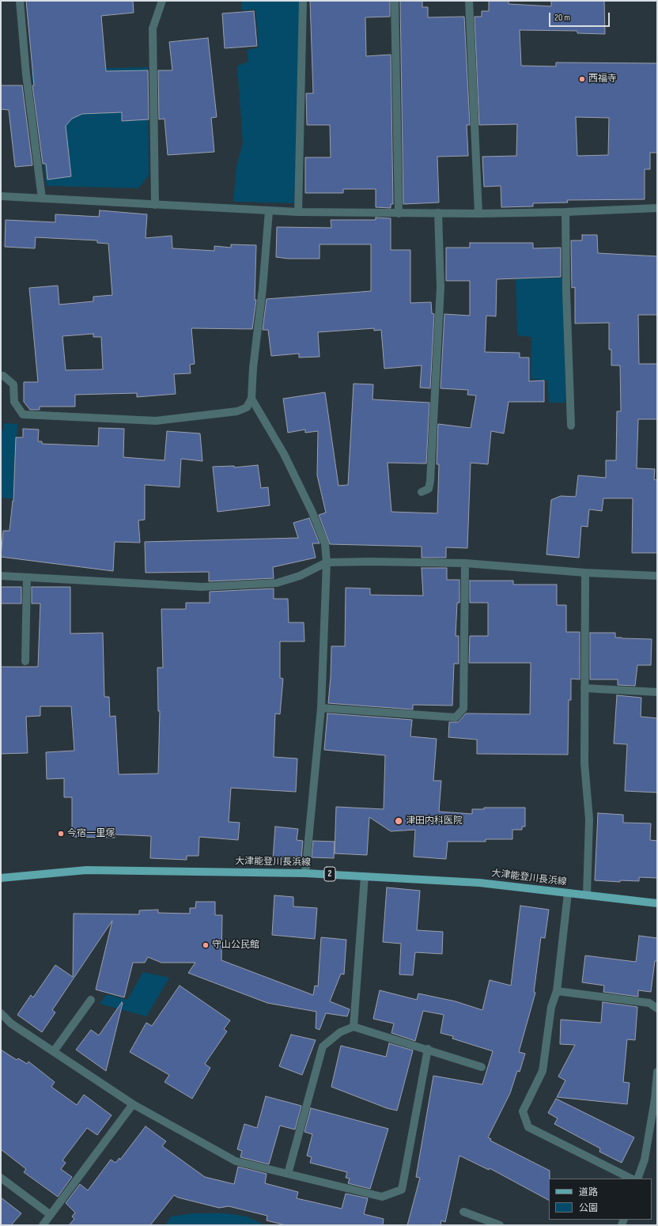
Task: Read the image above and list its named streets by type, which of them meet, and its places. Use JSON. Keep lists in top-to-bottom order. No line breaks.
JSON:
{"streets":{"main road":["大津能登川長浜線","2"]},"places":["西福寺","津田内科医院","今宿一里塚","守山公民館"],"legend":["道路","公園"],"scale_bar":"20 m"}
